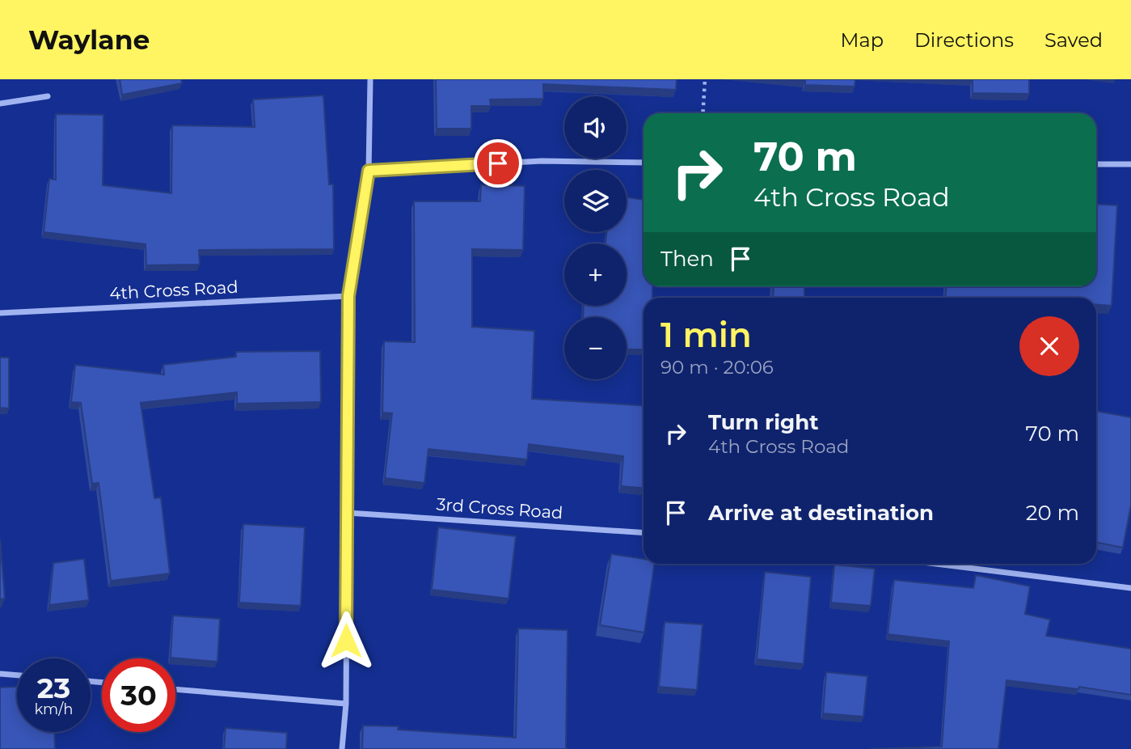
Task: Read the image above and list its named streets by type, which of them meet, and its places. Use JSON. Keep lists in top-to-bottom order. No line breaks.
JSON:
{"streets":{"street":["4th Cross Road","3rd Cross Road"]},"page":{"header":"Waylane","nav":["Map","Directions","Saved"],"map_buttons":["+","−"],"turn":["70 m","4th Cross Road"],"then":"Then","heading":["1 min","90 m · 20:06"],"list":[{"name":"Turn right","note":"4th Cross Road","value":"70 m"},{"name":"Arrive at destination","value":"20 m"}],"speed":"23 km/h","limit":"30"}}
